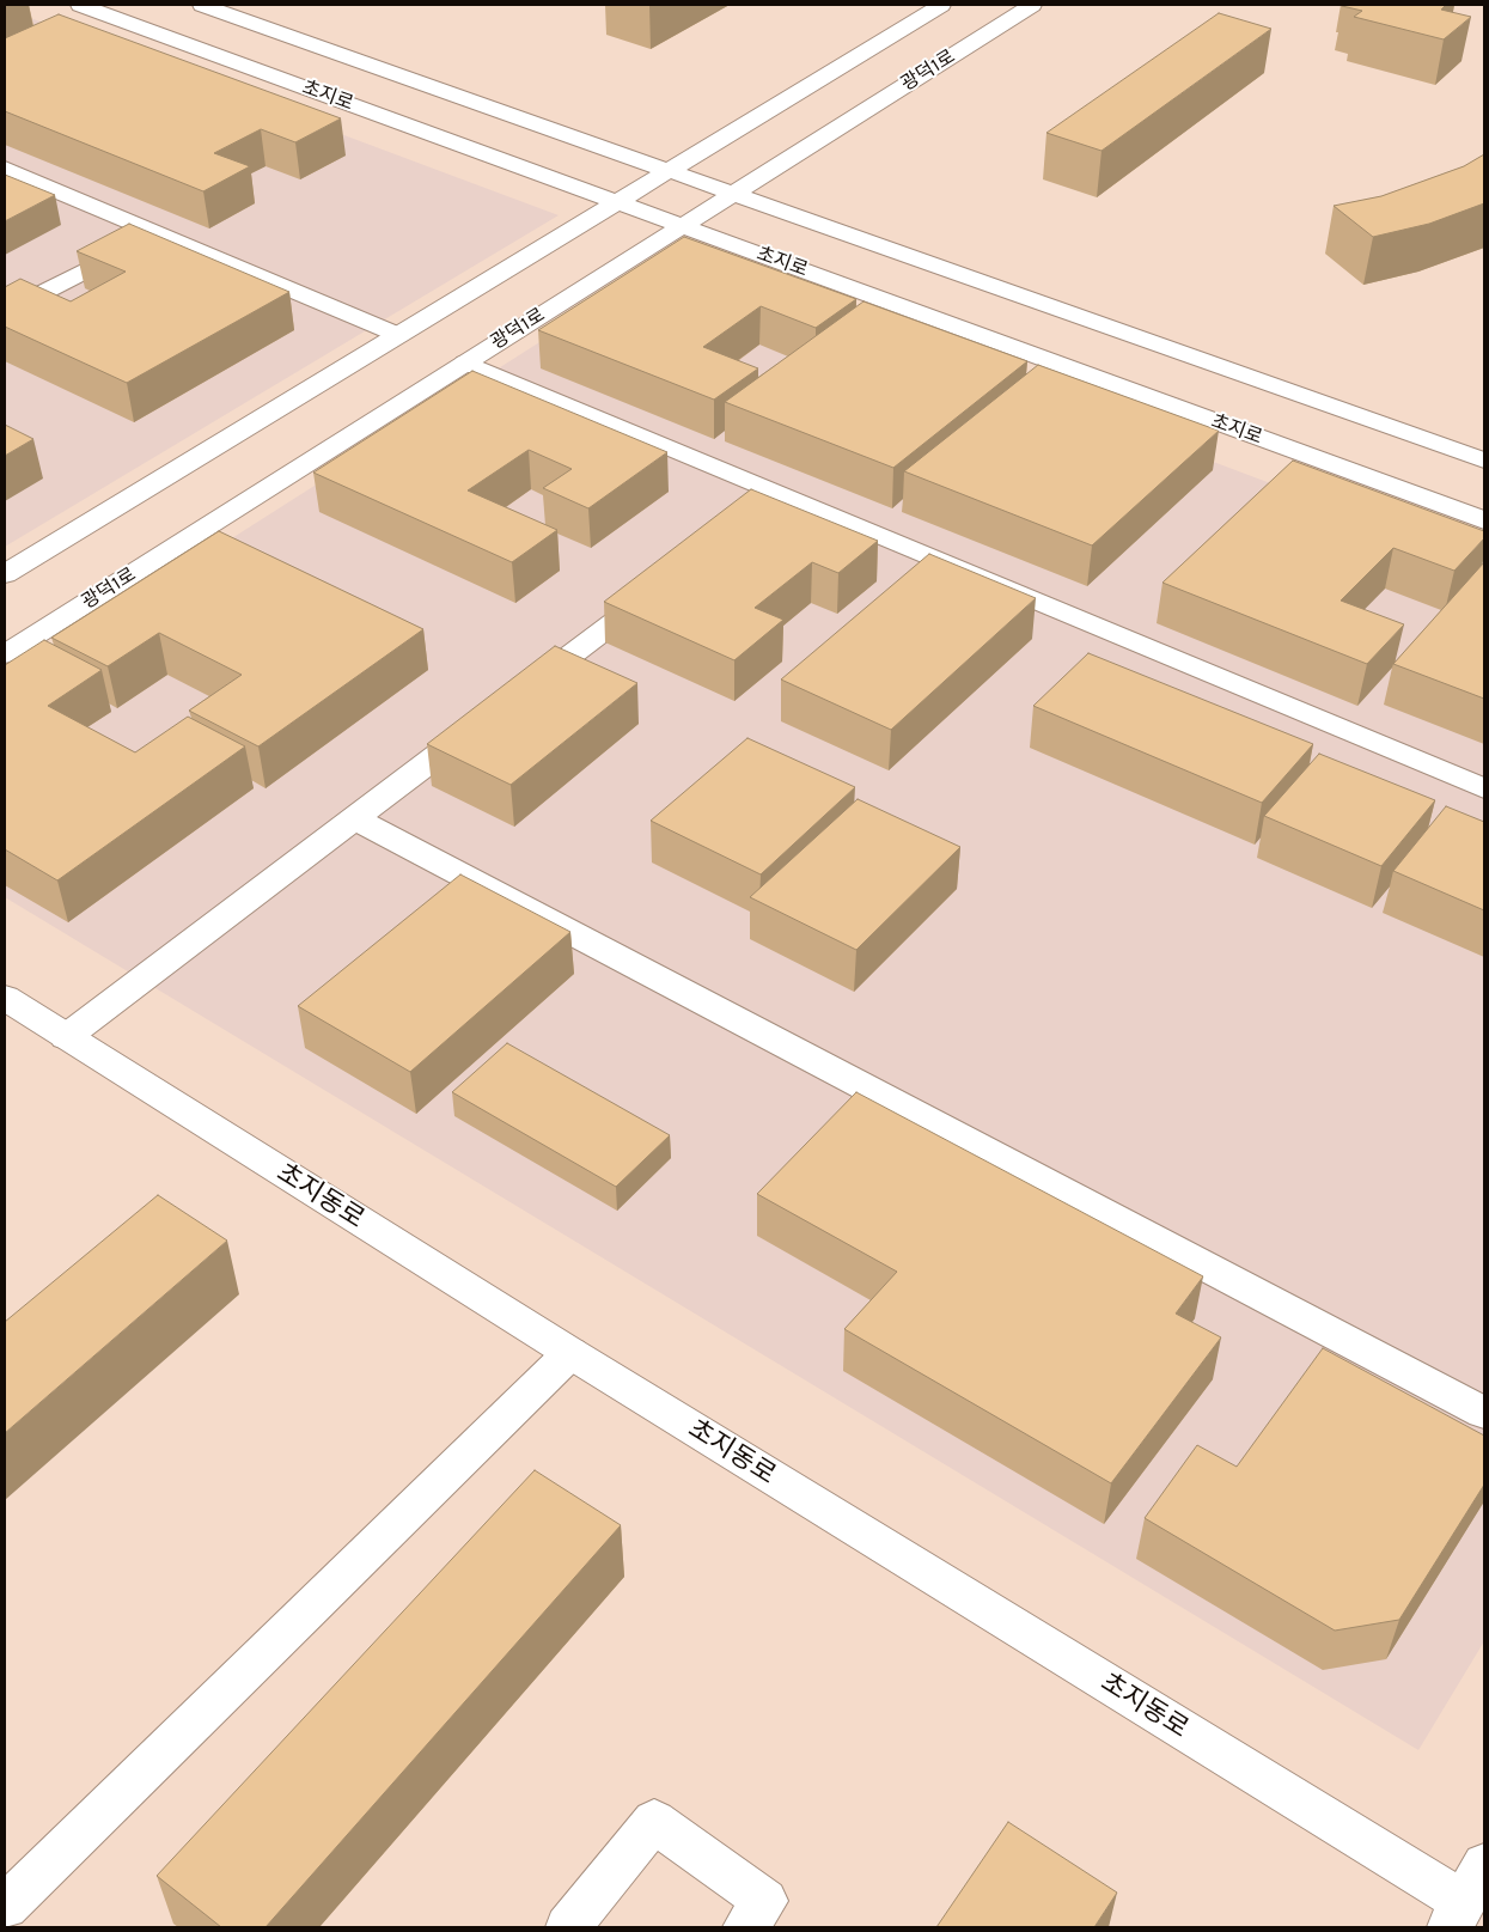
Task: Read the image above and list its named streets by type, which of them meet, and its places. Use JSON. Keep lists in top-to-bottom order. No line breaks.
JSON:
{"streets":{"street":["광덕1로","초지로","초지동로"]},"crossings":[["광덕1로","초지로"]]}
